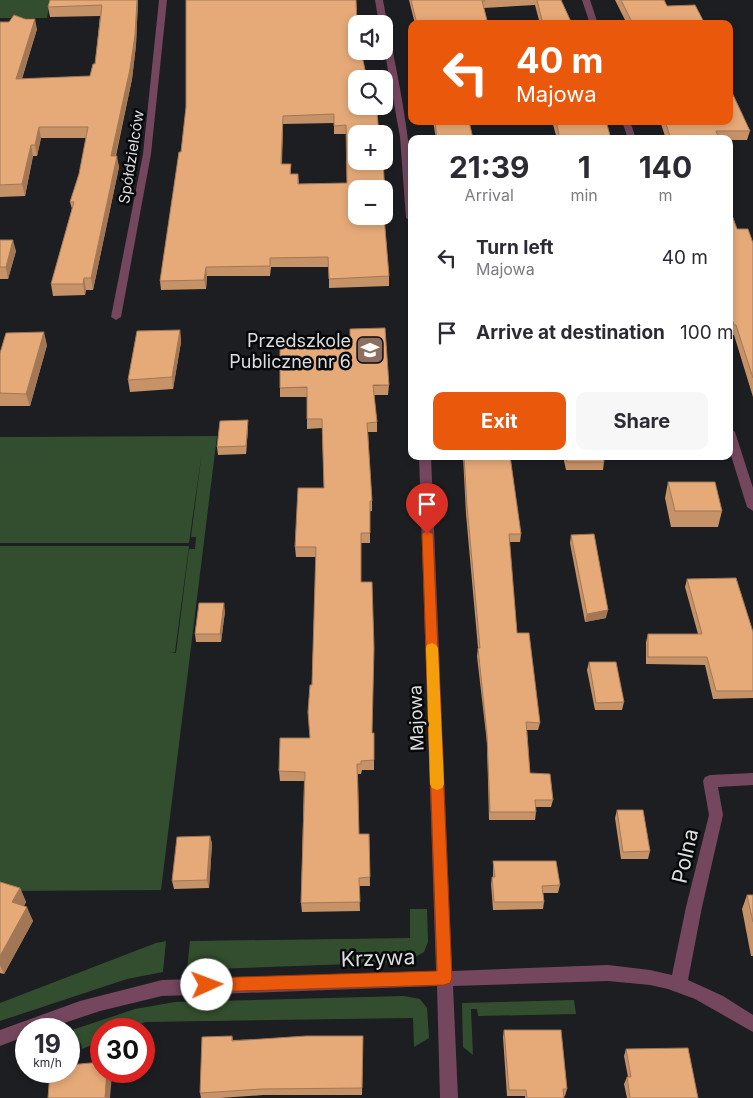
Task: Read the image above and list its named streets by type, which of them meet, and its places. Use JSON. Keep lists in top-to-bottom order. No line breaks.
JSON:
{"streets":{"street":["Spółdzielców","Majowa","Polna","Krzywa"]},"crossings":[["Majowa","Krzywa"],["Polna","Krzywa"]],"places":{"school or university":["Przedszkole Publiczne nr 6"]},"page":{"map_buttons":["+","−"],"turn":["40 m","Majowa"],"eta":["21:39","Arrival","1","min","140","m"],"list":[{"name":"Turn left","note":"Majowa","value":"40 m"},{"name":"Arrive at destination","value":"100 m"}],"buttons":["Exit","Share"],"speed":"19 km/h","limit":"30"}}
